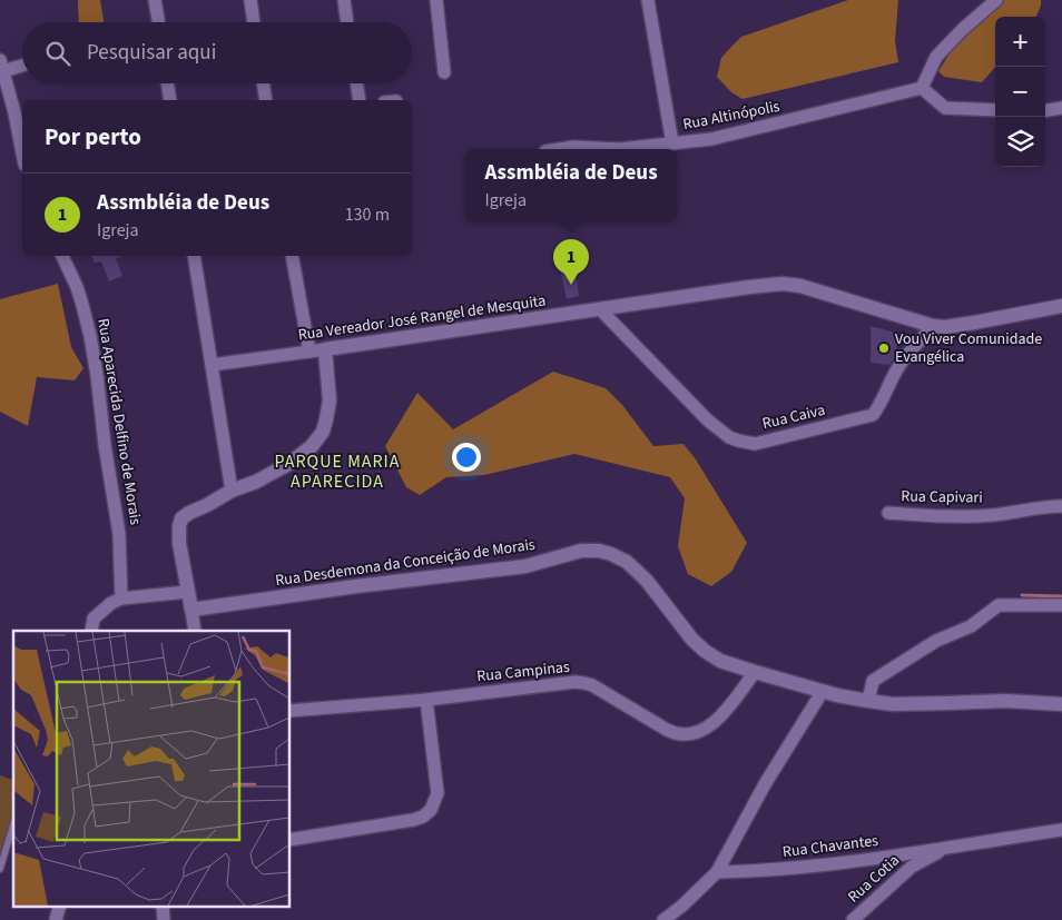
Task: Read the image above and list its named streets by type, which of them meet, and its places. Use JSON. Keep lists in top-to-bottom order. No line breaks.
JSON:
{"streets":{"street":["Rua Altinópolis","Rua Vereador José Rangel de Mesquita","Rua Caiva","Rua Aparecida Delfino de Morais","Rua Capivari","Rua Desdemona da Conceição de Morais","Rua Campinas","Rua Chavantes","Rua Cotia"]},"crossings":[["Rua Vereador José Rangel de Mesquita","Rua Caiva"],["Rua Desdemona da Conceição de Morais","Rua Campinas"],["Rua Chavantes","Rua Cotia"]],"districts":["PARQUE MARIA APARECIDA"],"places":["Vou Viver Comunidade Evangélica"],"page":{"map_buttons":["+","−"],"search":"Pesquisar aqui","heading":"Por perto","popup":["Assmbléia de Deus","Igreja"],"list":[{"mark":"1","name":"Assmbléia de Deus","note":"Igreja","value":"130 m"}],"pins":"1"}}
